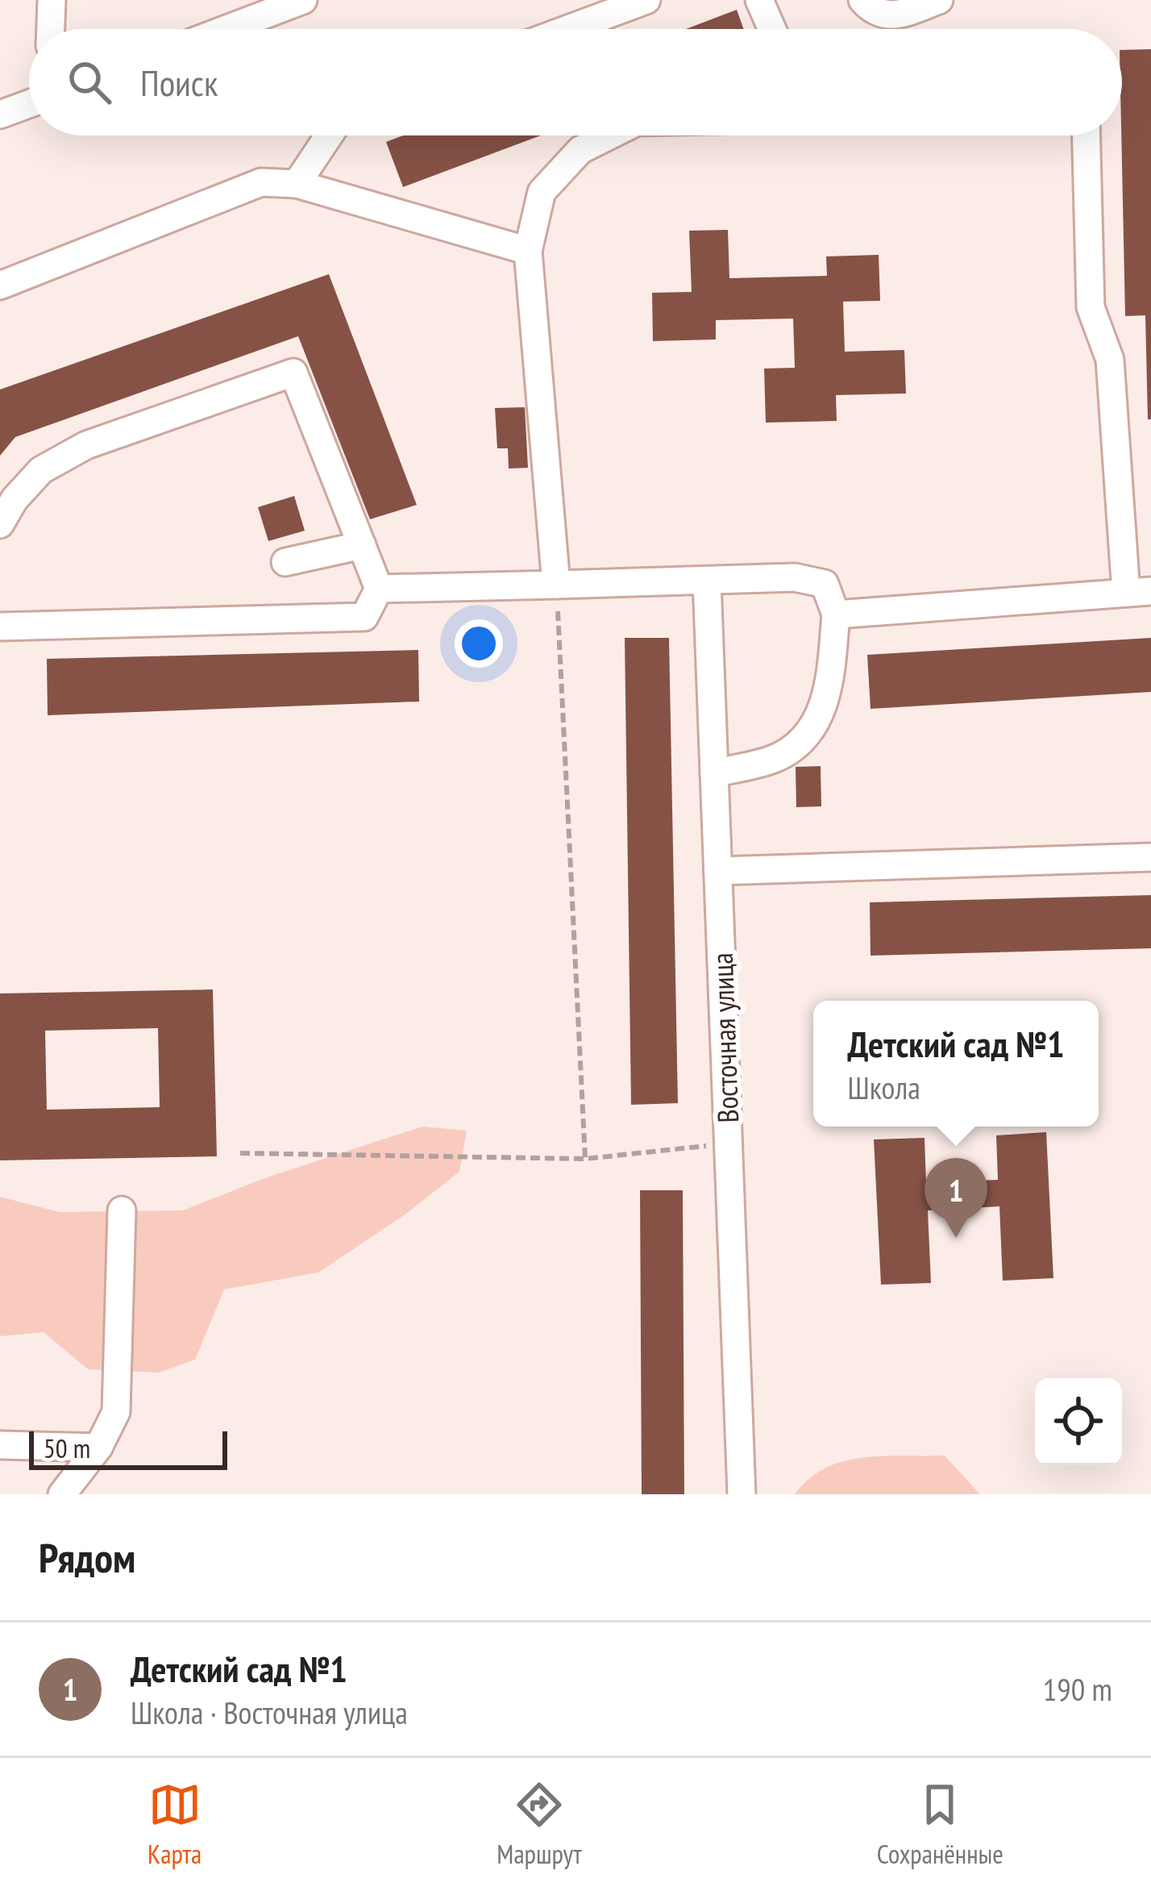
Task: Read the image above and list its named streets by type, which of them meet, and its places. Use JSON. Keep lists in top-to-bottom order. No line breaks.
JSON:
{"streets":{"street":["Восточная улица"]},"scale_bar":"50 m","page":{"search":"Поиск","popup":["Детский сад №1","Школа"],"pins":"1","scale":"50 m","heading":"Рядом","list":[{"mark":"1","name":"Детский сад №1","note":"Школа · Восточная улица","value":"190 m"}],"nav":["Карта","Маршрут","Сохранённые"]}}
